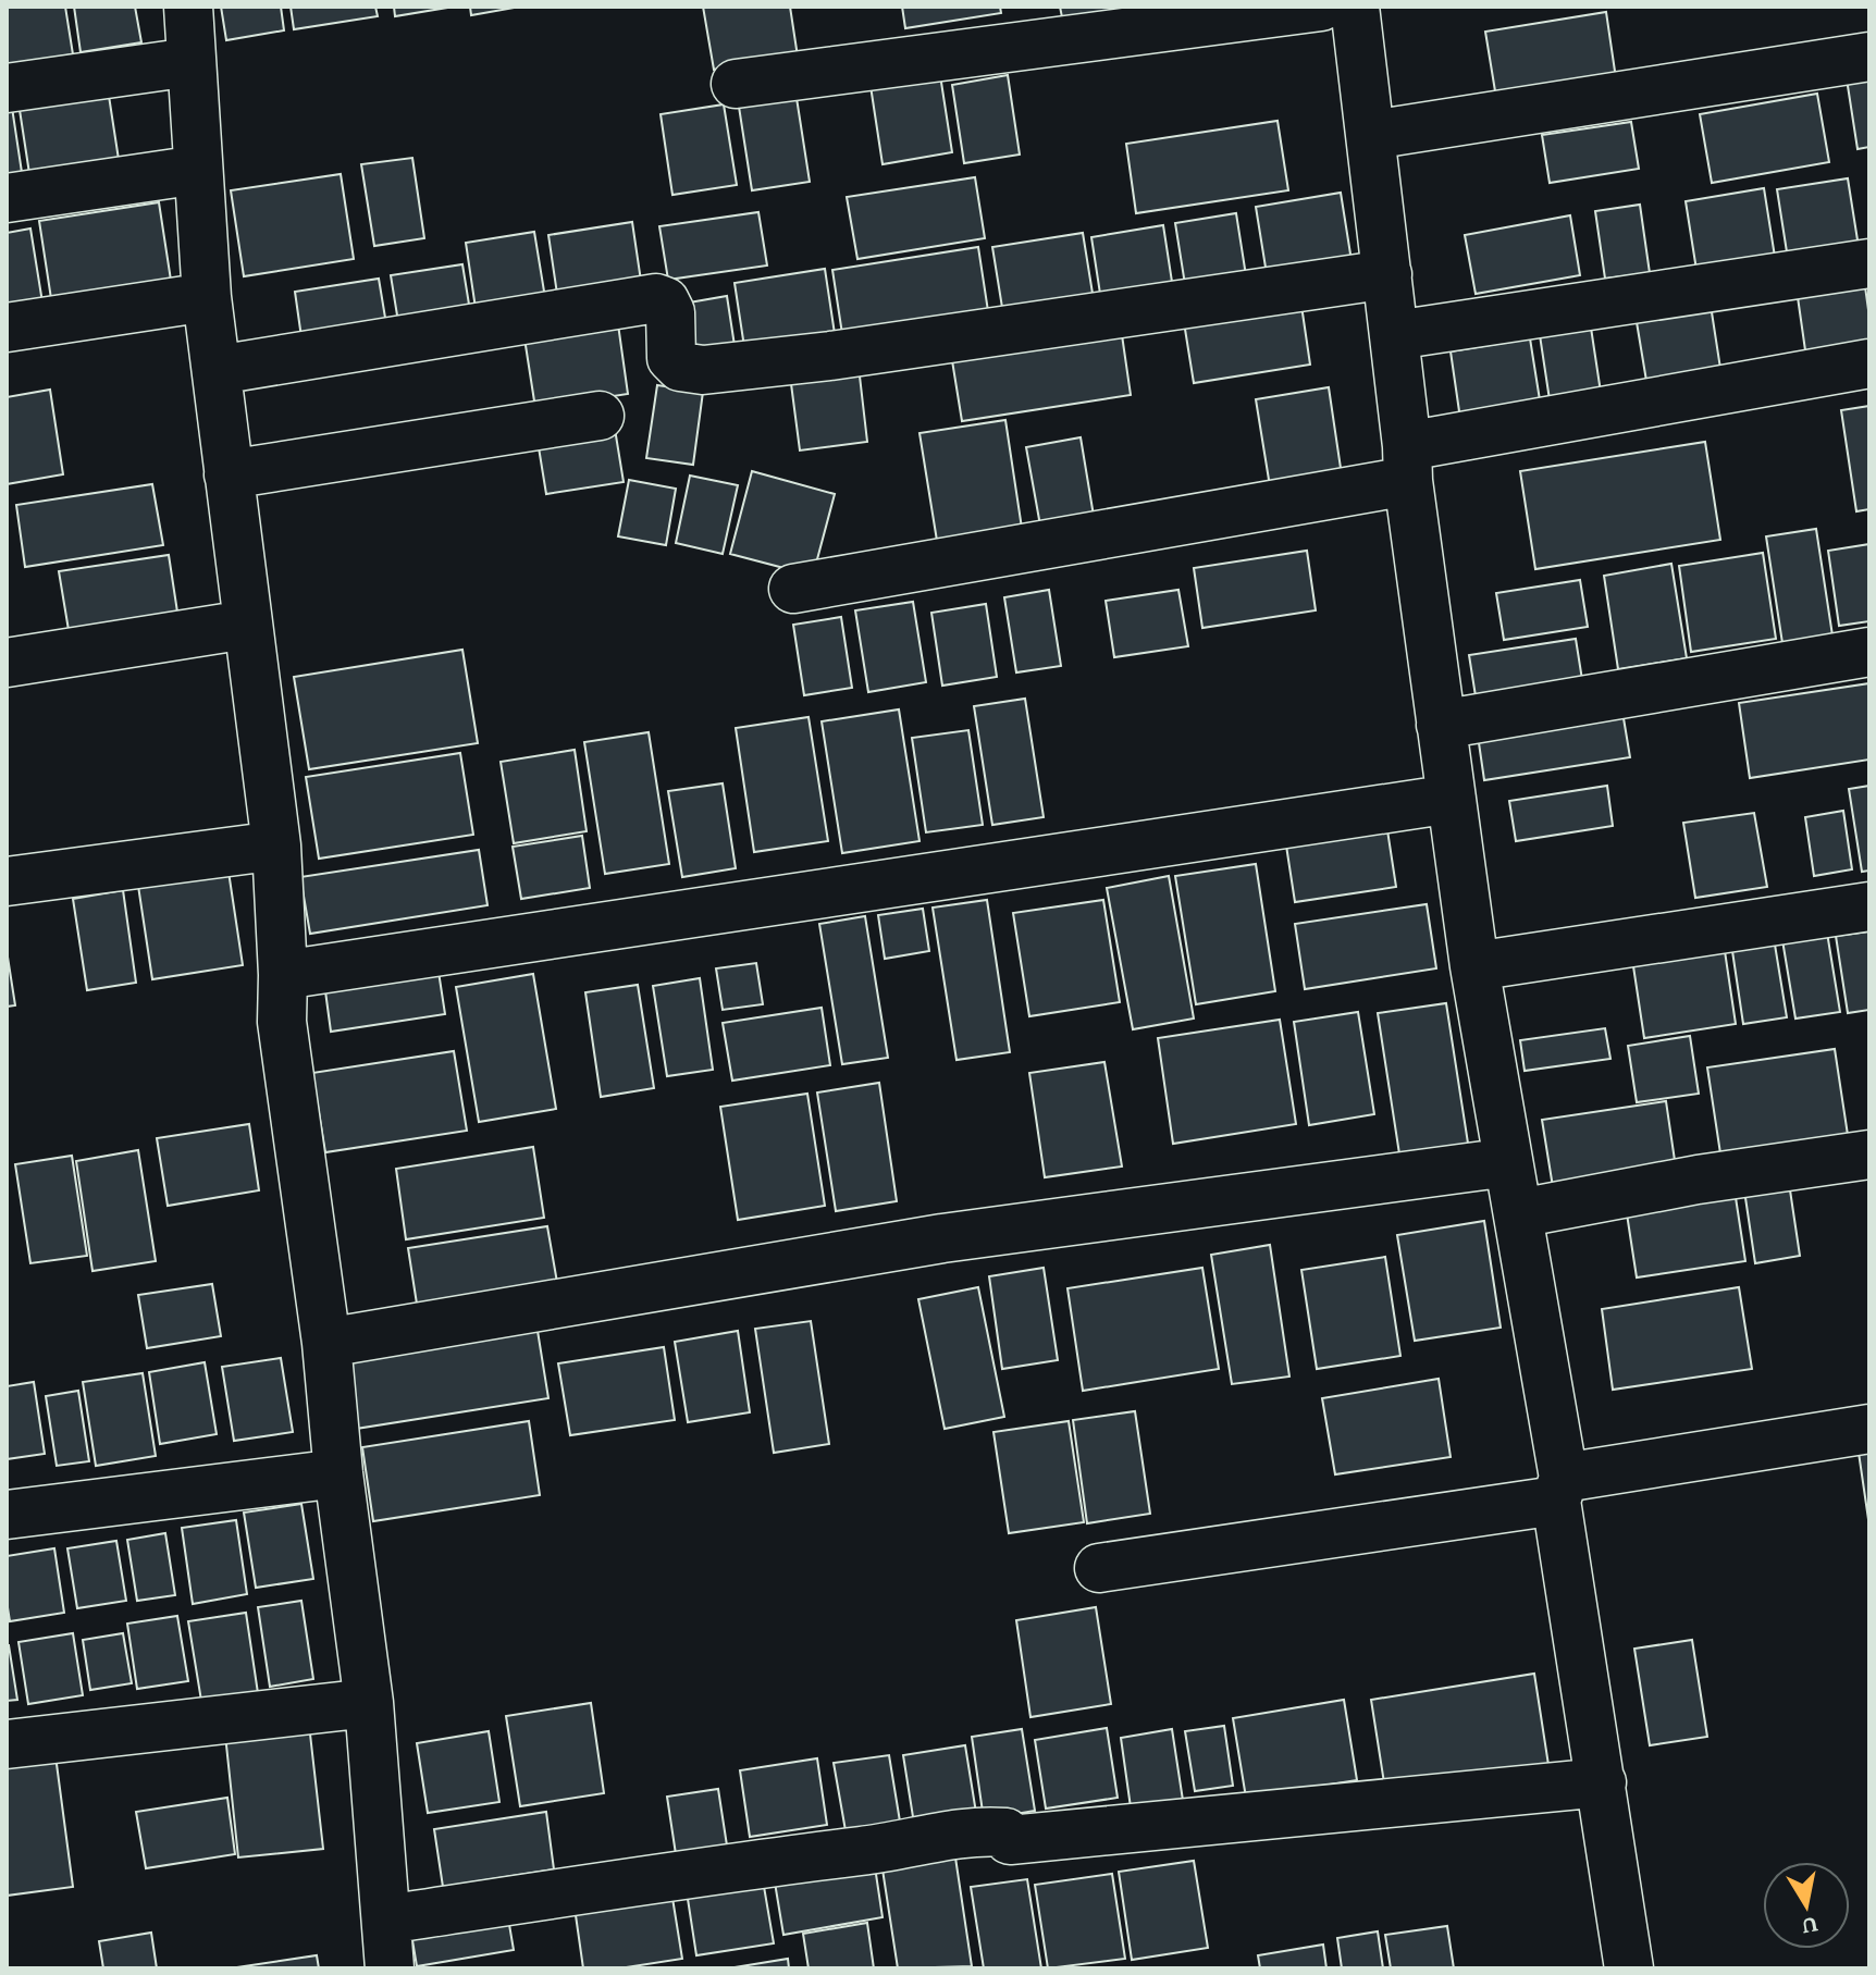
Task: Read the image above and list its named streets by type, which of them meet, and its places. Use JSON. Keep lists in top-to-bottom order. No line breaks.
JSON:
{"north":"bottom"}
